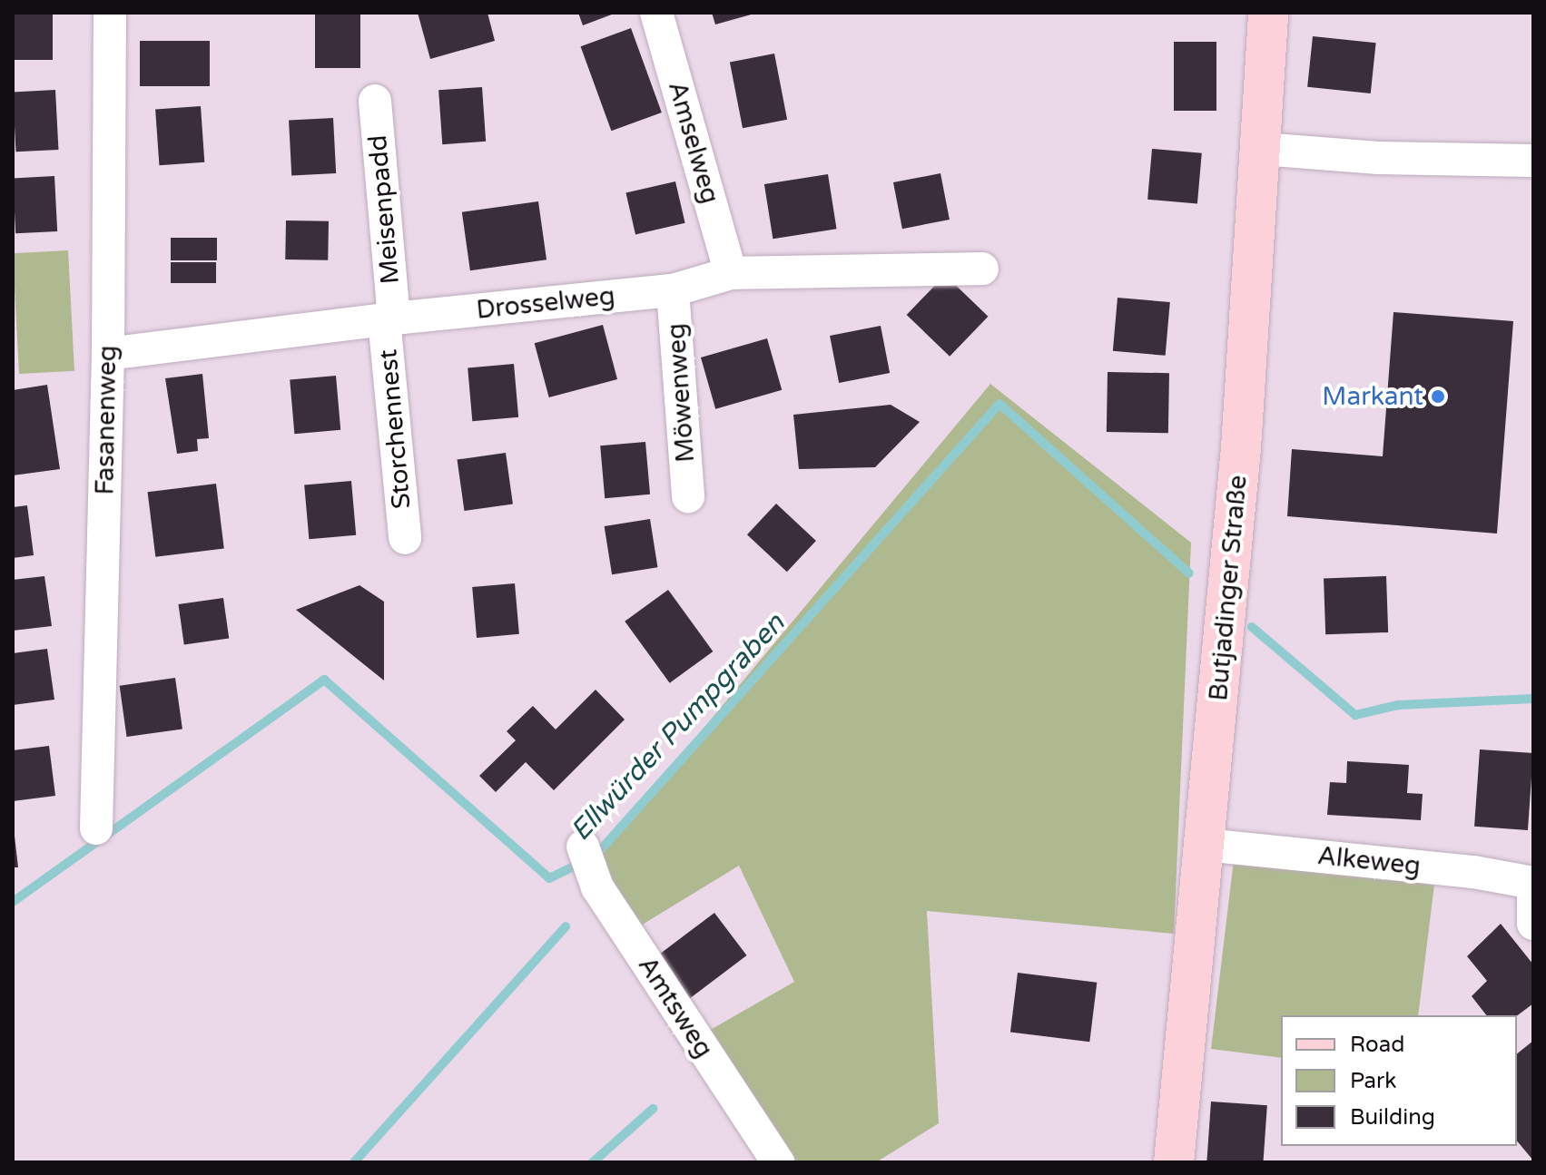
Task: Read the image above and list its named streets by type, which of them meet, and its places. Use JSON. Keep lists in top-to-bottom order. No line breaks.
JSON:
{"streets":{"main road":["Butjadinger Straße"],"street":["Amselweg","Meisenpadd","Drosselweg","Möwenweg","Fasanenweg","Storchennest","Alkeweg","Amtsweg"]},"crossings":[["Amselweg","Drosselweg"],["Meisenpadd","Drosselweg"],["Meisenpadd","Storchennest"],["Drosselweg","Möwenweg"],["Drosselweg","Fasanenweg"],["Drosselweg","Storchennest"],["Butjadinger Straße","Alkeweg"]],"water":["Ellwürder Pumpgraben"],"places":["Markant"],"legend":["Road","Park","Building"]}
